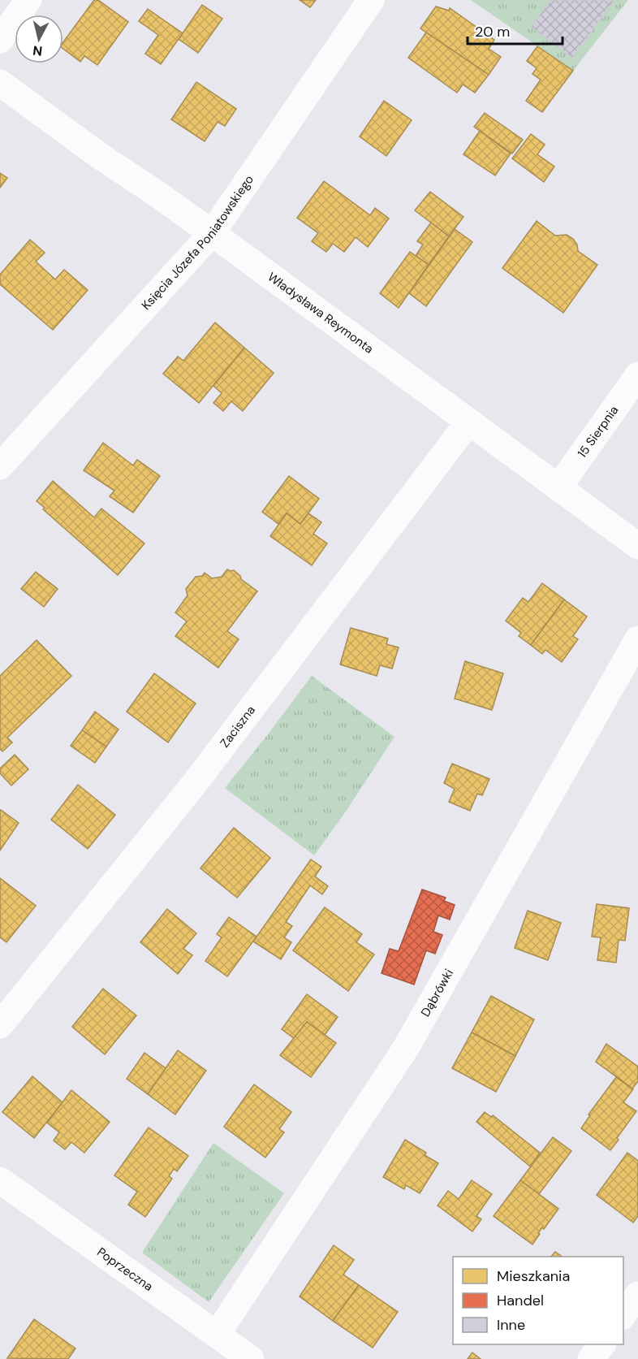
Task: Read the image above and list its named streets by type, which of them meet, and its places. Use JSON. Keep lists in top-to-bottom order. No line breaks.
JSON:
{"streets":{"street":["Księcia Józefa Poniatowskiego","Władysława Reymonta","15 Sierpnia","Zaciszna","Dąbrówki","Poprzeczna"]},"crossings":[["Księcia Józefa Poniatowskiego","Władysława Reymonta"],["Władysława Reymonta","15 Sierpnia"],["Władysława Reymonta","Zaciszna"],["Dąbrówki","Poprzeczna"]],"legend":["Mieszkania","Handel","Inne"],"scale_bar":"20 m","north":"bottom"}
